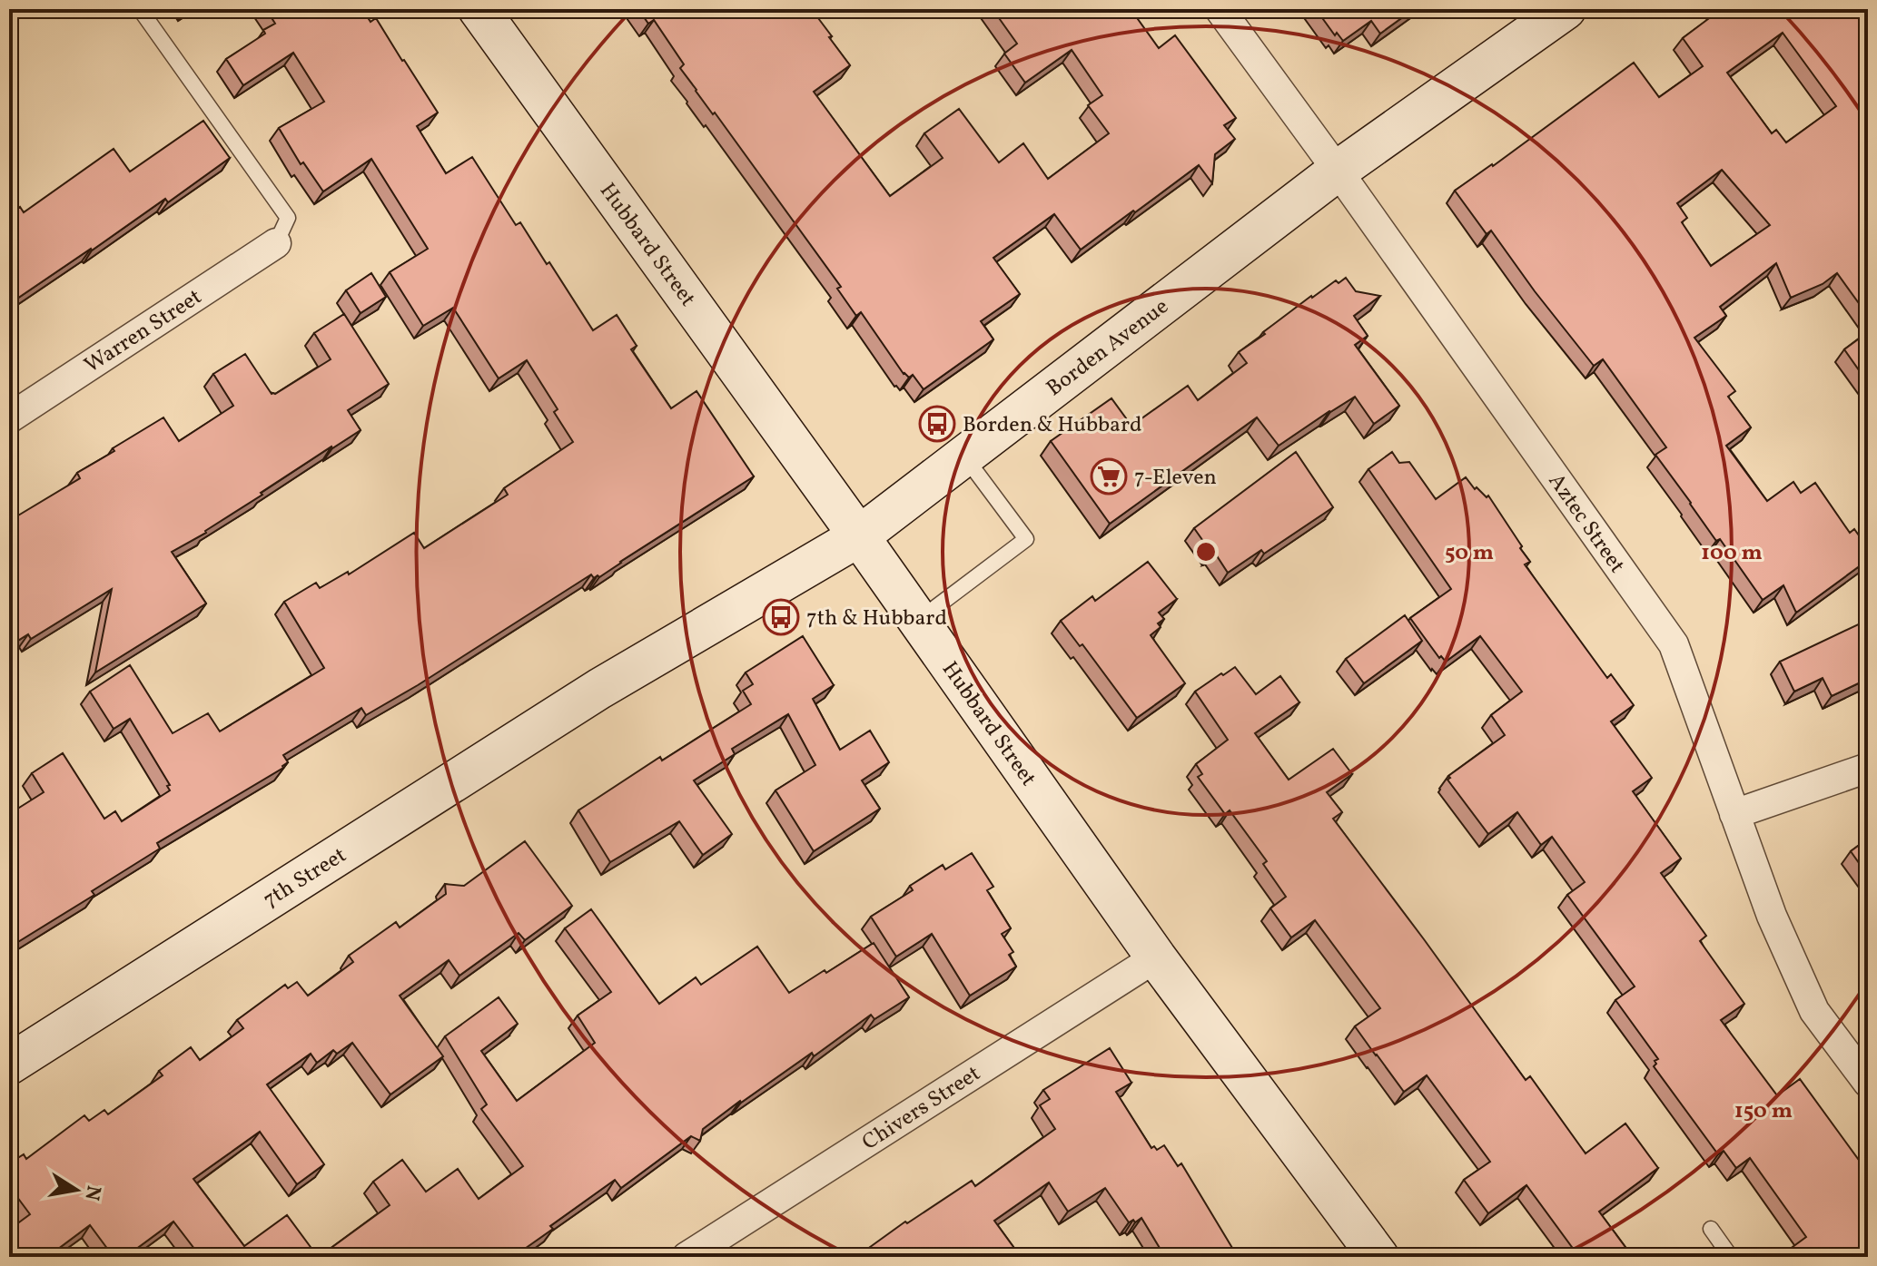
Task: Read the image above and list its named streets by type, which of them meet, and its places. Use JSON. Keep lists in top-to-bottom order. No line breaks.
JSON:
{"streets":{"street":["Hubbard Street","Warren Street","Borden Avenue","Aztec Street","7th Street","Chivers Street"]},"crossings":[["Hubbard Street","Borden Avenue"],["Hubbard Street","Chivers Street"],["Borden Avenue","Aztec Street"],["Borden Avenue","7th Street"]],"places":{"bus stop":["Borden & Hubbard","7th & Hubbard"],"supermarket":["7-Eleven"]},"north":"right","rings":["50 m","100 m","150 m"]}
